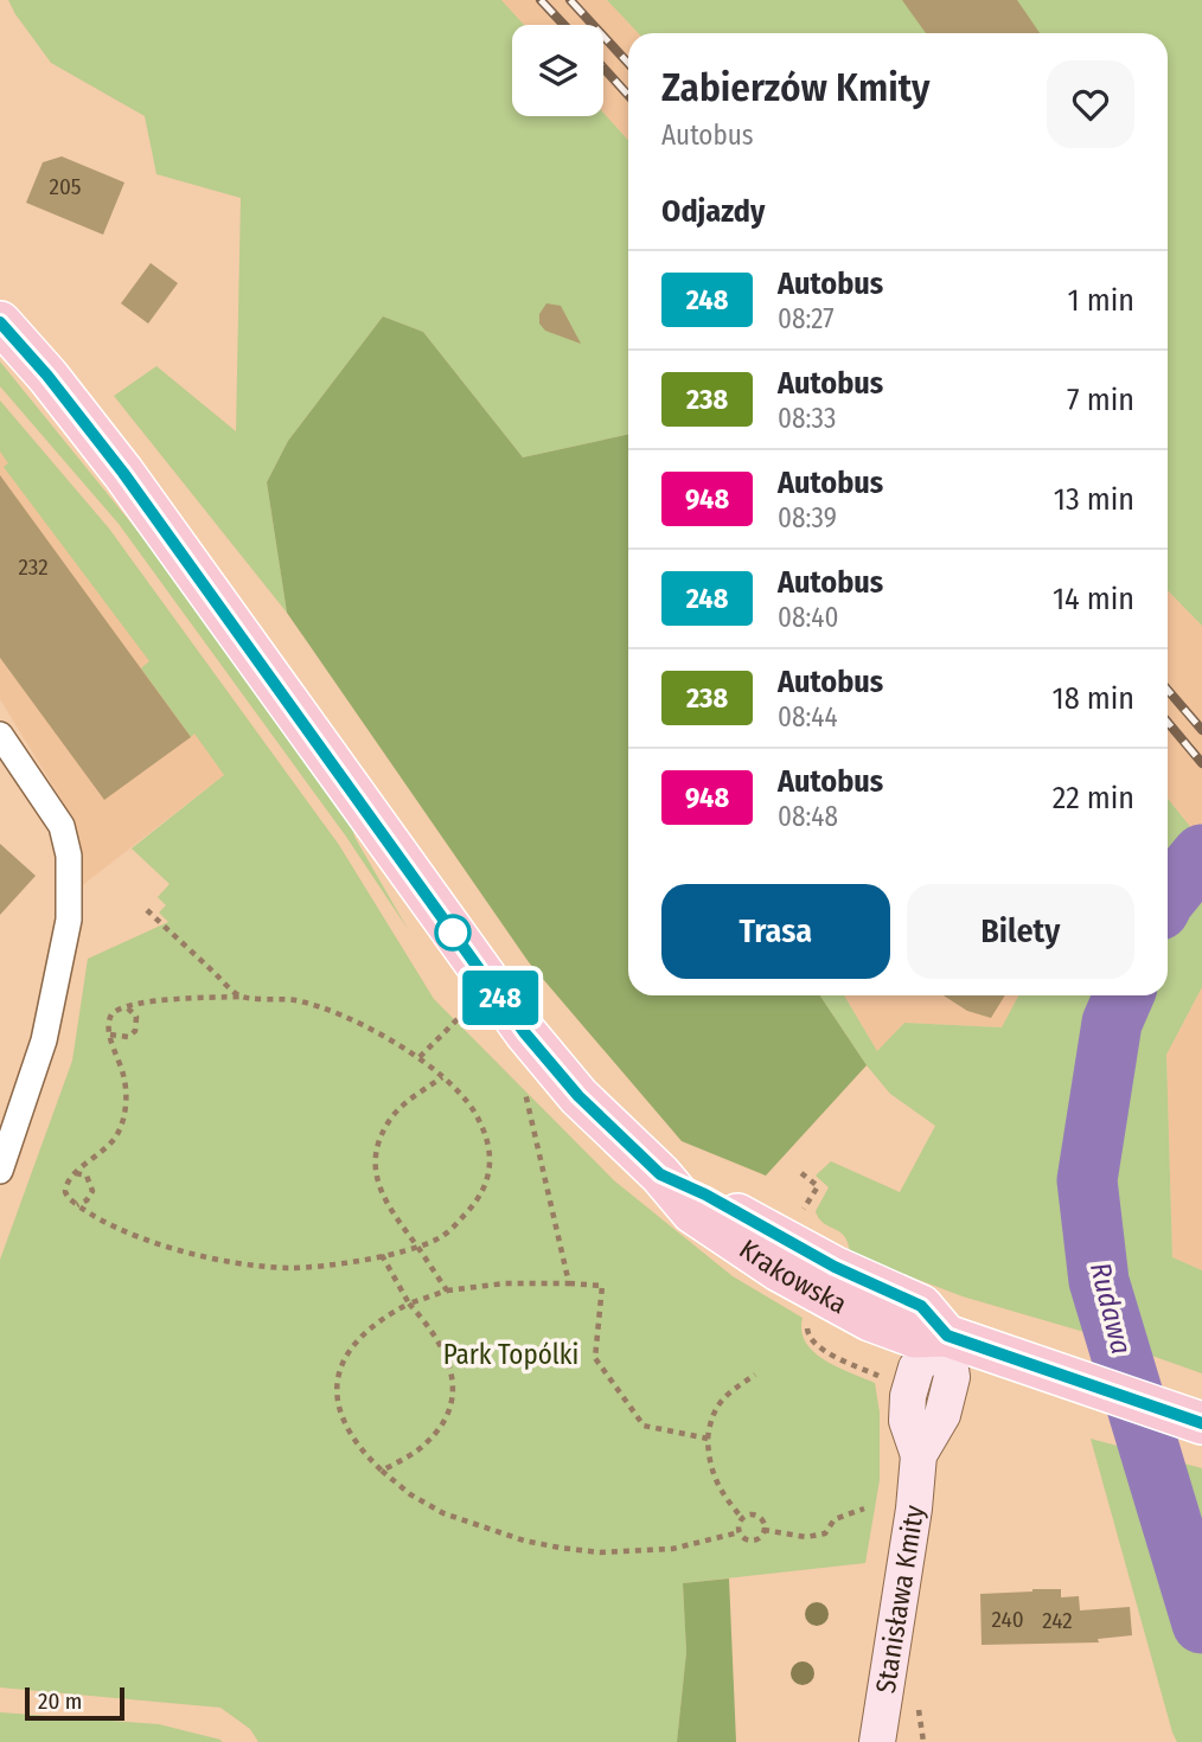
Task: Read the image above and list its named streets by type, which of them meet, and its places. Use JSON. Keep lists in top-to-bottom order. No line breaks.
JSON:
{"streets":{"main road":["Krakowska","Stanisława Kmity"]},"crossings":[["Krakowska","Stanisława Kmity"]],"water":["Rudawa"],"parks":["Park Topólki"],"lines":["bus line 248"],"house_numbers":["205","232","240","242"],"scale_bar":"20 m","page":{"on_map":"248","heading":[["Zabierzów Kmity","Autobus"],"Odjazdy"],"list":[{"mark":"248","name":"Autobus","note":"08:27","value":"1 min"},{"mark":"238","name":"Autobus","note":"08:33","value":"7 min"},{"mark":"948","name":"Autobus","note":"08:39","value":"13 min"},{"mark":"248","name":"Autobus","note":"08:40","value":"14 min"},{"mark":"238","name":"Autobus","note":"08:44","value":"18 min"},{"mark":"948","name":"Autobus","note":"08:48","value":"22 min"}],"buttons":["Trasa","Bilety"],"scale":"20 m"}}
